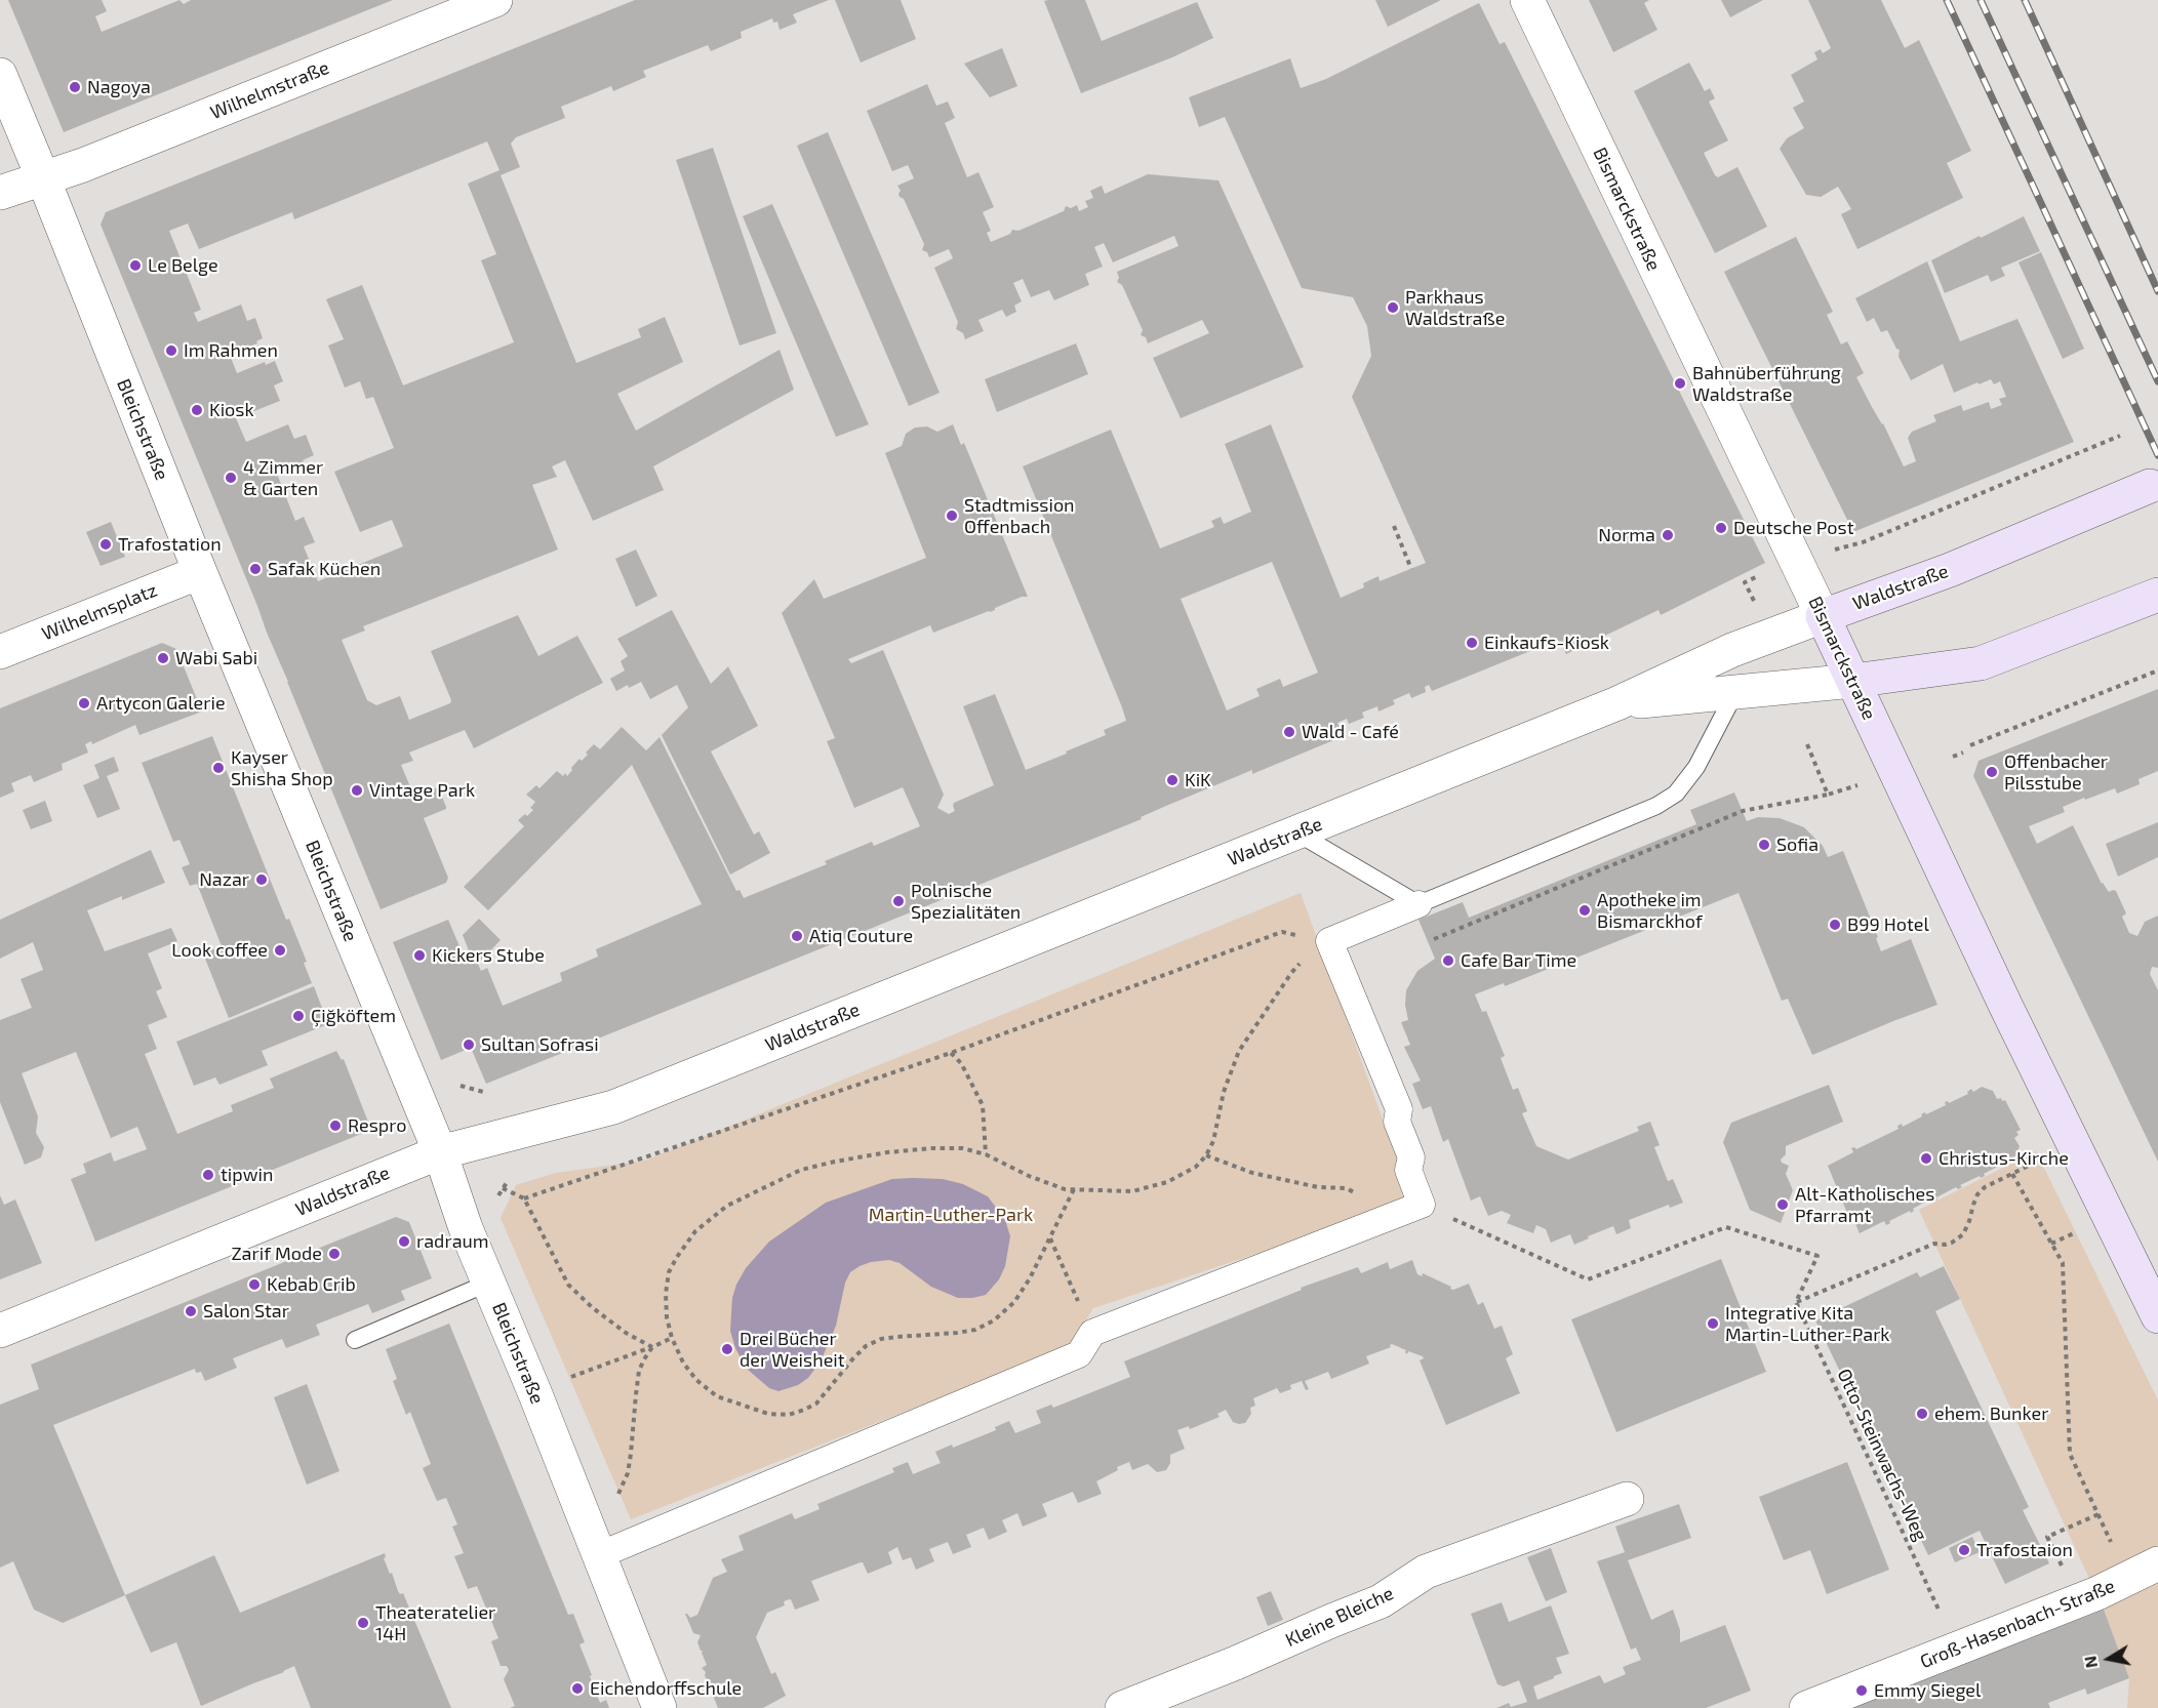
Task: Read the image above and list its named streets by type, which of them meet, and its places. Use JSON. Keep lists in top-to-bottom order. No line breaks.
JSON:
{"streets":{"main road":["Bismarckstraße","Waldstraße"],"street":["Wilhelmstraße","Bleichstraße","Wilhelmsplatz","Kleine Bleiche","Groß-Hasenbach-Straße"],"path":["Otto-Steinwachs-Weg"]},"crossings":[["Wilhelmstraße","Bleichstraße"],["Bismarckstraße","Waldstraße"],["Bleichstraße","Waldstraße"],["Bleichstraße","Wilhelmsplatz"],["Otto-Steinwachs-Weg","Groß-Hasenbach-Straße"]],"parks":["Martin-Luther-Park"],"places":["Nagoya","Le Belge","Parkhaus Waldstraße","Im Rahmen","Bahnüberführung Waldstraße","Kiosk","4 Zimmer & Garten","Stadtmission Offenbach","Deutsche Post","Norma","Trafostation","Safak Küchen","Einkaufs-Kiosk","Wabi Sabi","Artycon Galerie","Wald - Café","Kayser Shisha Shop","Offenbacher Pilsstube","KiK","Vintage Park","Sofia","Nazar","Polnische Spezialitäten","Apotheke im Bismarckhof","B99 Hotel","Atiq Couture","Look coffee","Kickers Stube","Cafe Bar Time","Çiğköftem","Sultan Sofrasi","Respro","Christus-Kirche","tipwin","Alt-Katholisches Pfarramt","radraum","Zarif Mode","Kebab Crib","Salon Star","Integrative Kita Martin-Luther-Park","Drei Bücher der Weisheit","ehem. Bunker","Trafostaion","Theateratelier 14H","Eichendorffschule","Emmy Siegel"],"north":"left"}
